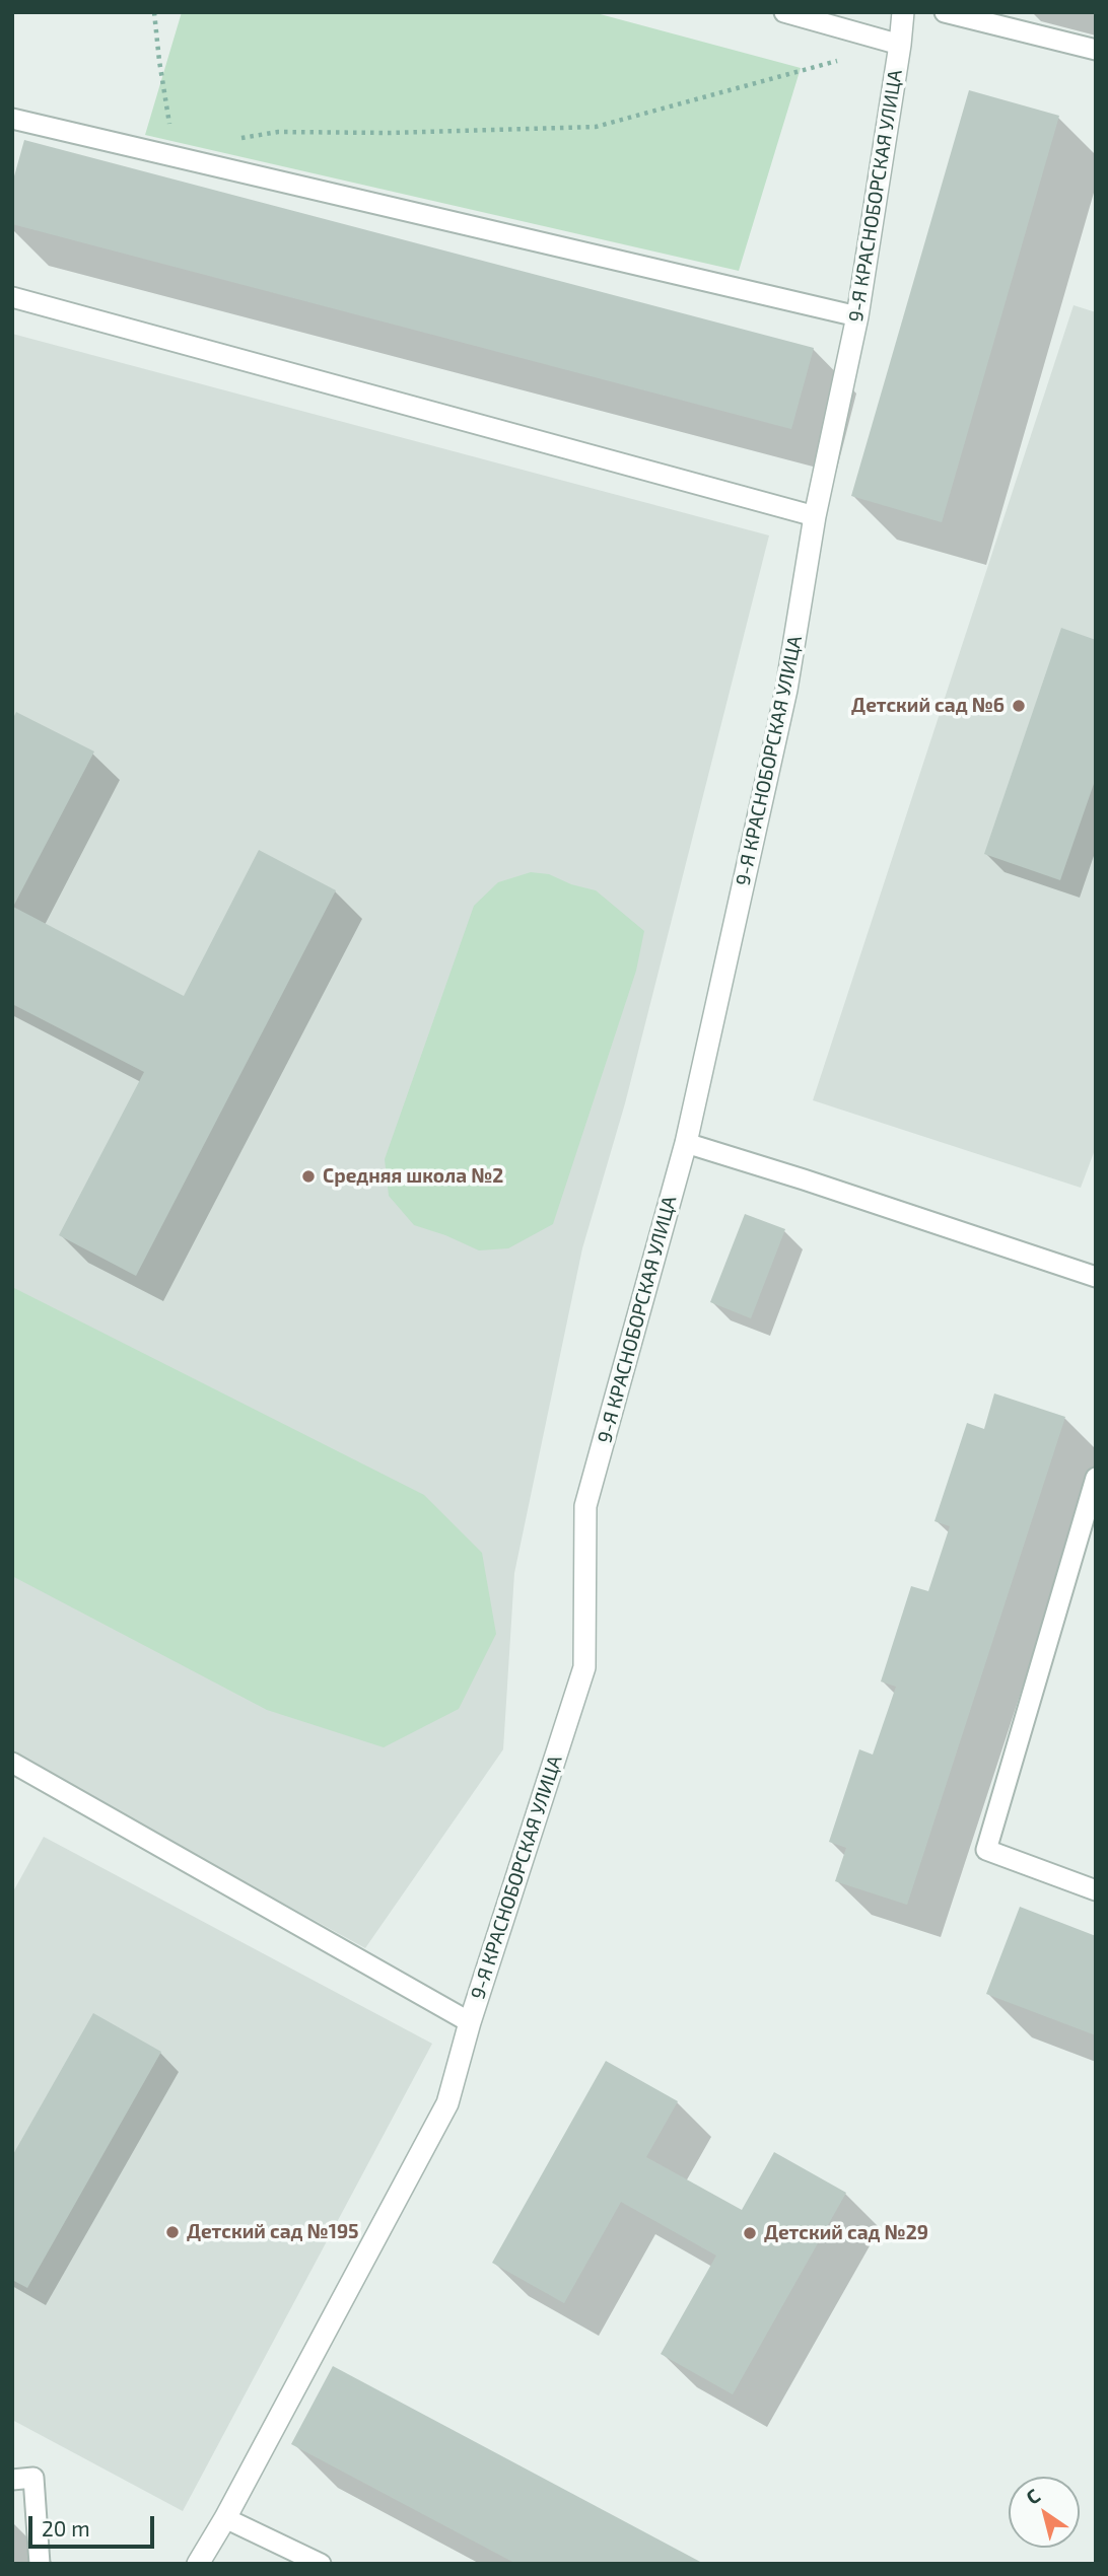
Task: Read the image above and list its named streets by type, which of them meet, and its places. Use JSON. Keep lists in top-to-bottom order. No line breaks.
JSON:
{"streets":{"street":["9-Я КРАСНОБОРСКАЯ УЛИЦА"]},"places":["Детский сад №6","Средняя школа №2","Детский сад №195","Детский сад №29"],"scale_bar":"20 m","north":"top left"}
